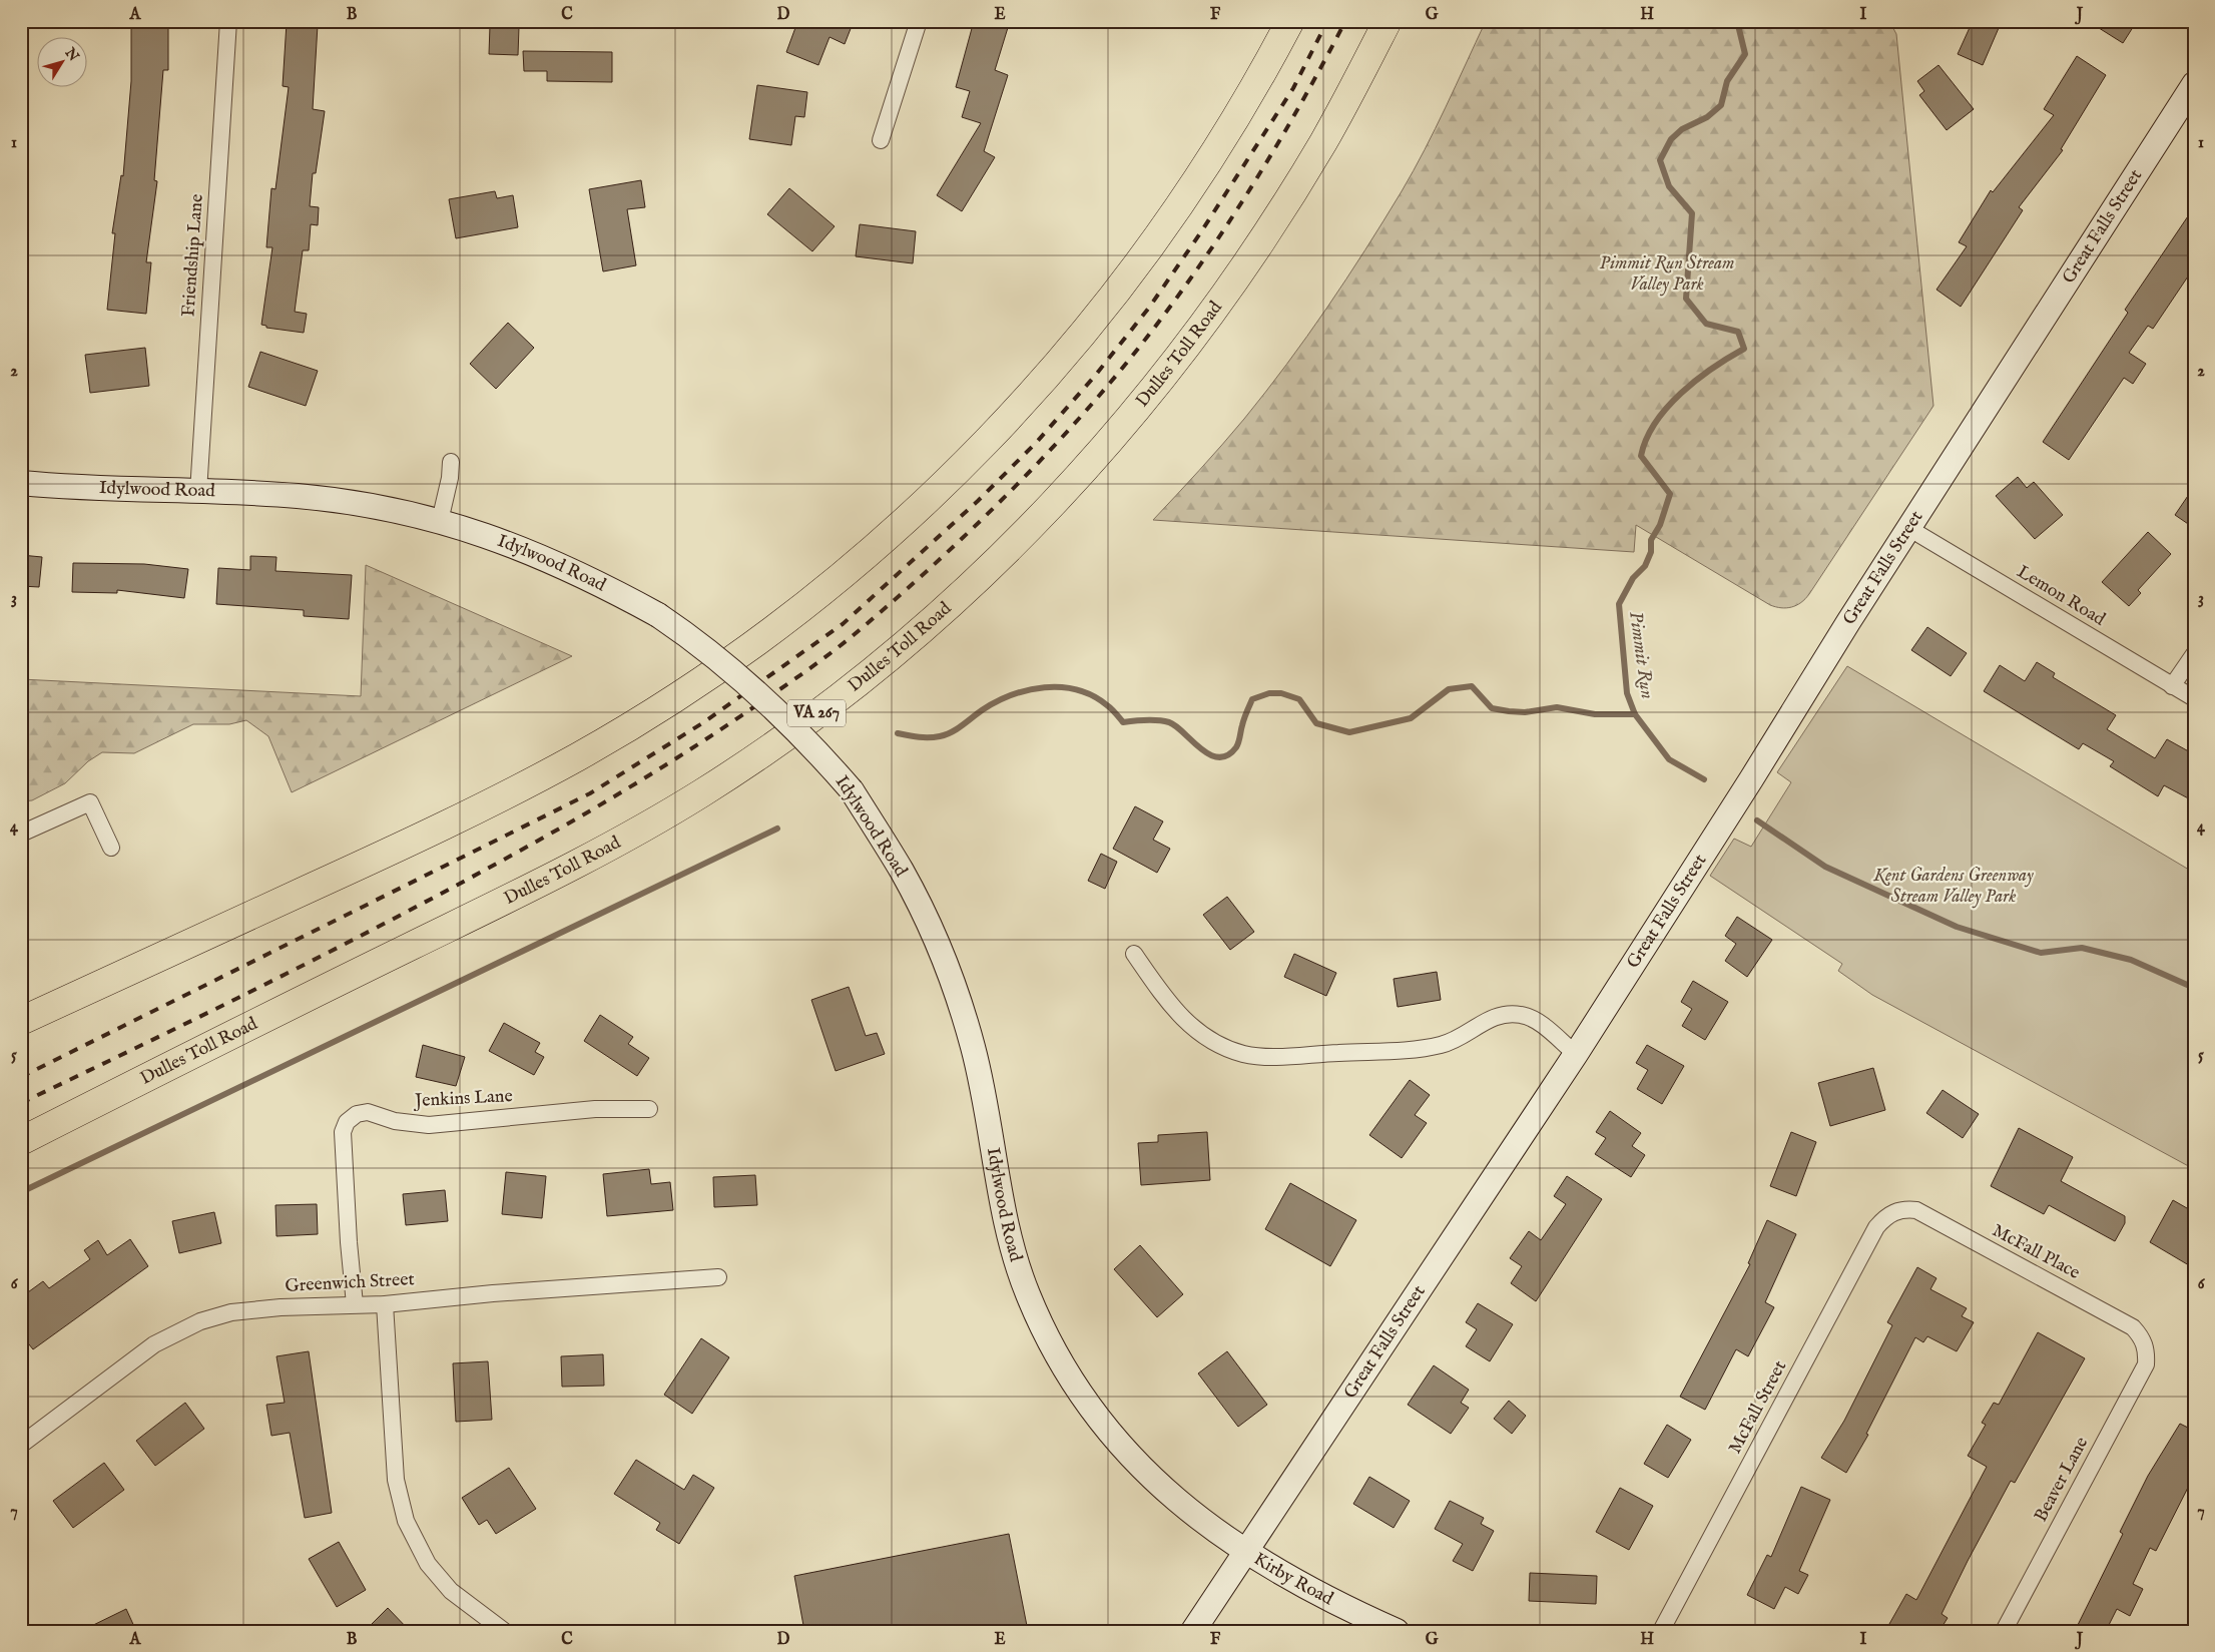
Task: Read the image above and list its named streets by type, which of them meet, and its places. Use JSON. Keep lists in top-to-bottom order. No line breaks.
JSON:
{"streets":{"highway":["Dulles Toll Road","VA 267"],"main road":["Great Falls Street","Idylwood Road","Kirby Road"],"street":["Friendship Lane","Lemon Road","Jenkins Lane","McFall Place","Greenwich Street","McFall Street","Beaver Lane"]},"crossings":[["Great Falls Street","Idylwood Road"],["Great Falls Street","Lemon Road"],["Great Falls Street","Kirby Road"],["Friendship Lane","Idylwood Road"],["Idylwood Road","Kirby Road"],["Jenkins Lane","Greenwich Street"],["McFall Place","McFall Street"],["McFall Place","Beaver Lane"]],"water":["Pimmit Run"],"parks":["Pimmit Run Stream Valley Park","Kent Gardens Greenway Stream Valley Park"],"north":"top right","grid":{"columns":["A","B","C","D","E","F","G","H","I","J"],"rows":["1","2","3","4","5","6","7"]}}
